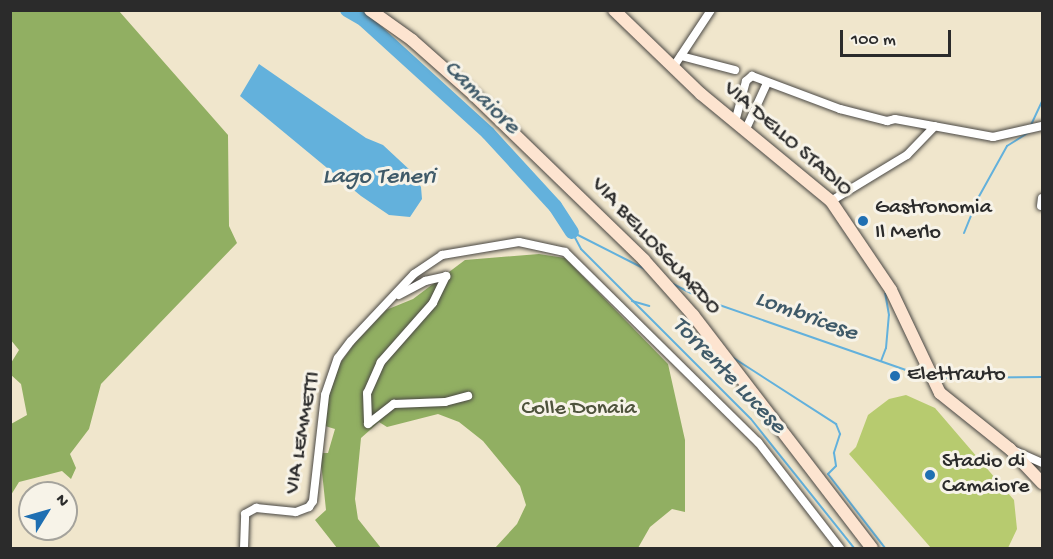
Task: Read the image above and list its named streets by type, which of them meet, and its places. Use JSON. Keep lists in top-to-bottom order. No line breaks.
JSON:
{"streets":{"main road":["VIA DELLO STADIO","VIA BELLOSGUARDO"],"street":["VIA LEMMETTI"]},"water":["Camaiore","Lago Teneri","Lombricese","Torrente Lucese"],"parks":["Colle Donaia"],"places":["Gastronomia Il Merlo","Elettrauto","Stadio di Camaiore"],"scale_bar":"100 m","north":"top right"}
